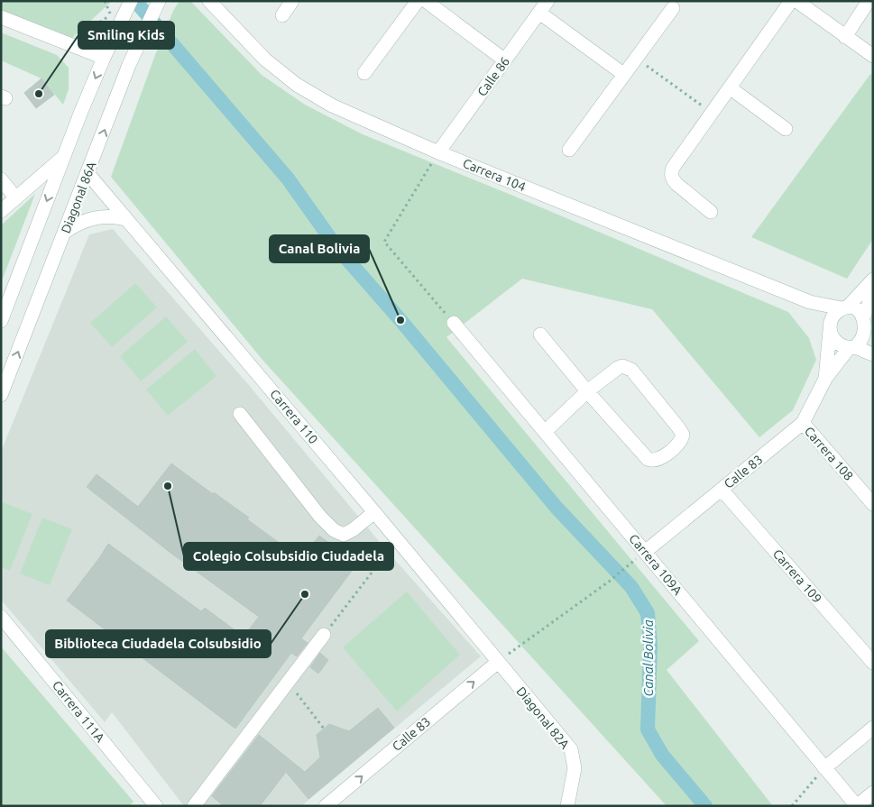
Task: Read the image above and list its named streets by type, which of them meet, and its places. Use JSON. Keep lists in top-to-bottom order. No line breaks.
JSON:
{"streets":{"street":["Calle 86","Carrera 104","Diagonal 86A","Carrera 110","Carrera 108","Calle 83","Carrera 109A","Carrera 109","Carrera 111A","Diagonal 82A"]},"crossings":[["Calle 86","Carrera 104"],["Carrera 104","Calle 83"],["Diagonal 86A","Carrera 110"],["Carrera 110","Calle 83"],["Carrera 110","Diagonal 82A"],["Carrera 108","Calle 83"],["Calle 83","Carrera 109A"],["Calle 83","Carrera 109"],["Calle 83","Diagonal 82A"]],"one_way":["Calle 83"],"water":["Canal Bolivia"],"places":["Smiling Kids","Canal Bolivia","Colegio Colsubsidio Ciudadela","Biblioteca Ciudadela Colsubsidio"]}
